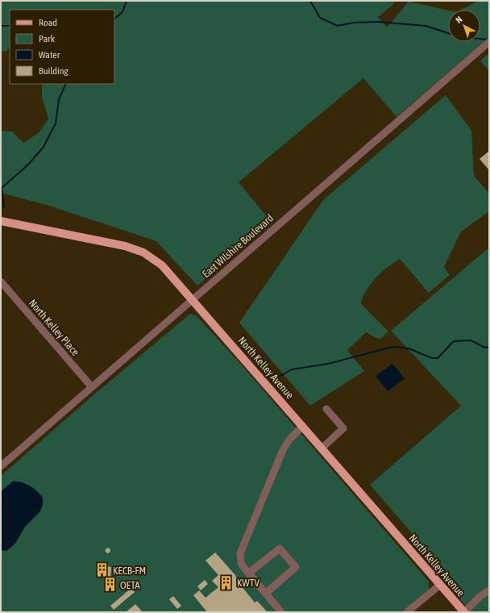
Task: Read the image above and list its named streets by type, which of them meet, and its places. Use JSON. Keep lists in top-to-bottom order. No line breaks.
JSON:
{"streets":{"main road":["North Kelley Avenue"],"street":["East Wilshire Boulevard","North Kelley Place"]},"crossings":[["East Wilshire Boulevard","North Kelley Place"],["East Wilshire Boulevard","North Kelley Avenue"]],"places":{"building":["KECB-FM","KWTV","OETA"]},"legend":["Road","Park","Water","Building"],"north":"top left"}
